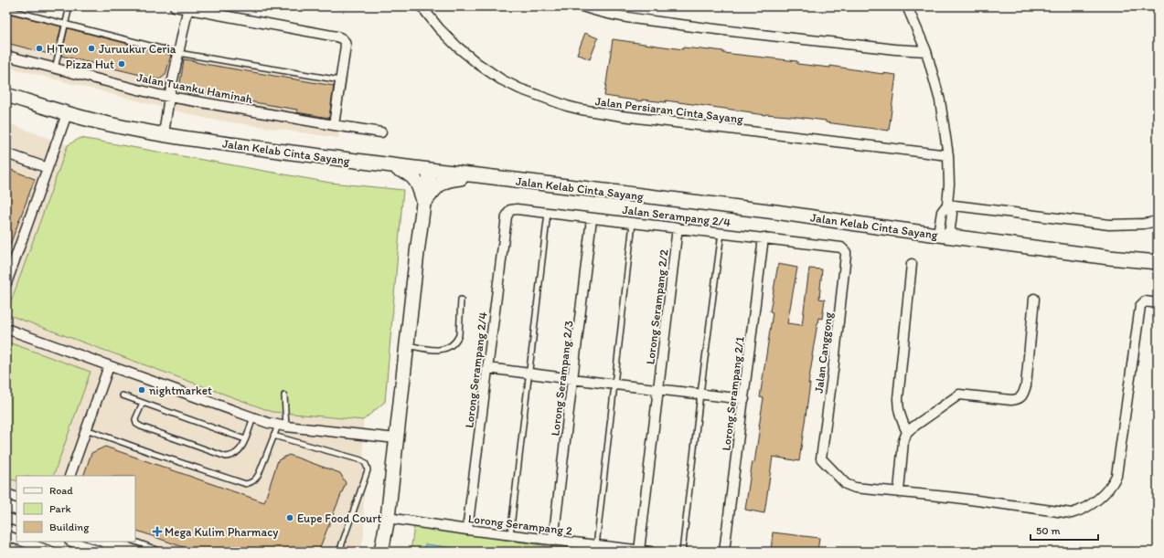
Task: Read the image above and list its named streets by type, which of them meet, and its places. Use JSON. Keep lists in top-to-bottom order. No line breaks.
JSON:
{"streets":{"main road":["Jalan Kelab Cinta Sayang"],"street":["Jalan Tuanku Haminah","Jalan Persiaran Cinta Sayang","Jalan Serampang 2/4","Lorong Serampang 2/2","Jalan Canggong","Lorong Serampang 2/4","Lorong Serampang 2/3","Lorong Serampang 2/1","Lorong Serampang 2"]},"crossings":[["Jalan Serampang 2/4","Lorong Serampang 2/2"],["Jalan Serampang 2/4","Jalan Canggong"],["Jalan Serampang 2/4","Lorong Serampang 2/4"],["Jalan Serampang 2/4","Lorong Serampang 2/3"],["Jalan Serampang 2/4","Lorong Serampang 2/1"],["Lorong Serampang 2/2","Lorong Serampang 2"],["Lorong Serampang 2/4","Lorong Serampang 2"],["Lorong Serampang 2/3","Lorong Serampang 2"]],"places":{"other":["H Two","Juruukur Ceria","Pizza Hut","nightmarket","Eupe Food Court"],"health":["Mega Kulim Pharmacy"]},"legend":["Road","Park","Building"],"scale_bar":"50 m"}
